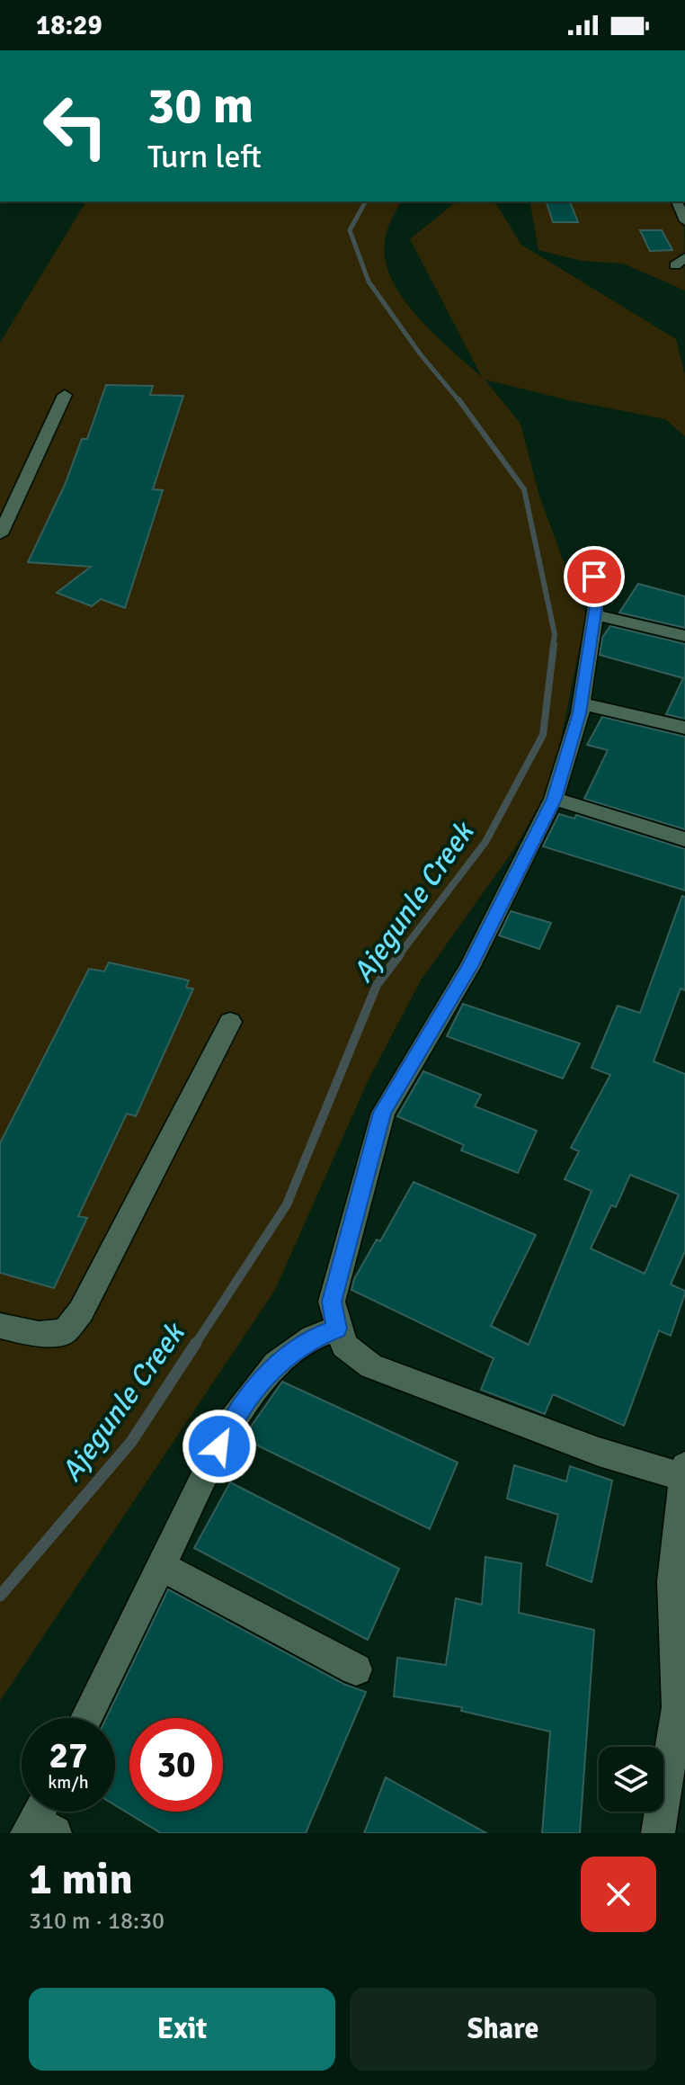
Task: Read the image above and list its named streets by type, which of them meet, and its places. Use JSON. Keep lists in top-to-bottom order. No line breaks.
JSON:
{"water":["Ajegunle Creek"],"page":{"status":"18:29","turn":["30 m","Turn left"],"speed":"27 km/h","limit":"30","heading":["1 min","310 m · 18:30"],"buttons":["Exit","Share"]}}
